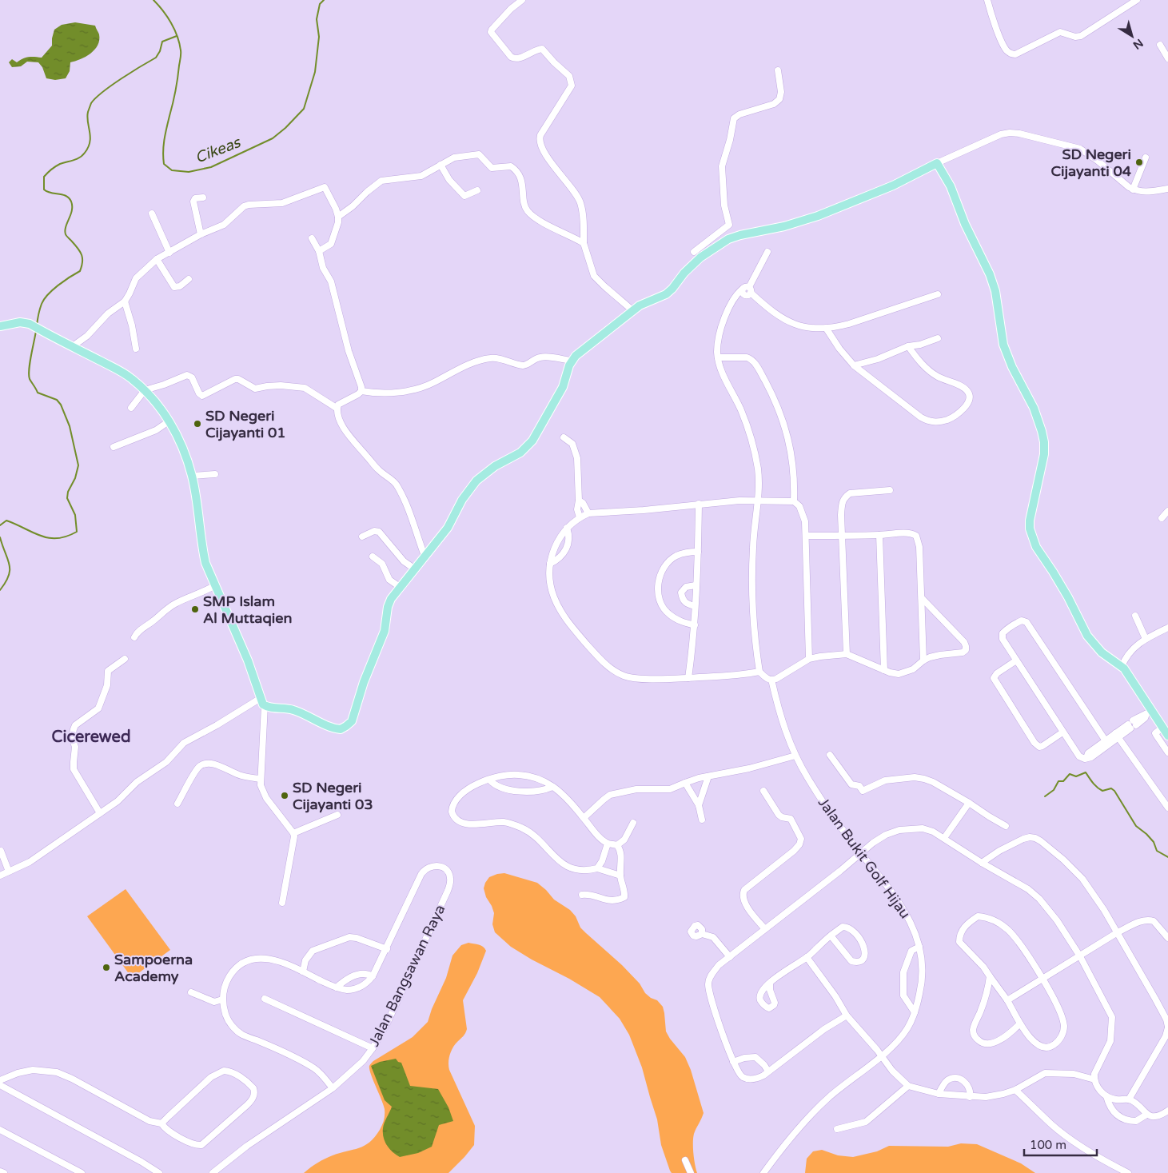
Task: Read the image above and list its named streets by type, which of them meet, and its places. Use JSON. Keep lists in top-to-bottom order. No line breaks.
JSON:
{"streets":{"street":["Jalan Bukit Golf Hijau","Jalan Bangsawan Raya"]},"districts":["Cicerewed"],"water":["Cikeas"],"places":["SD Negeri Cijayanti 04","SD Negeri Cijayanti 01","SMP Islam Al Muttaqien","SD Negeri Cijayanti 03","Sampoerna Academy"],"scale_bar":"100 m","north":"bottom right"}
